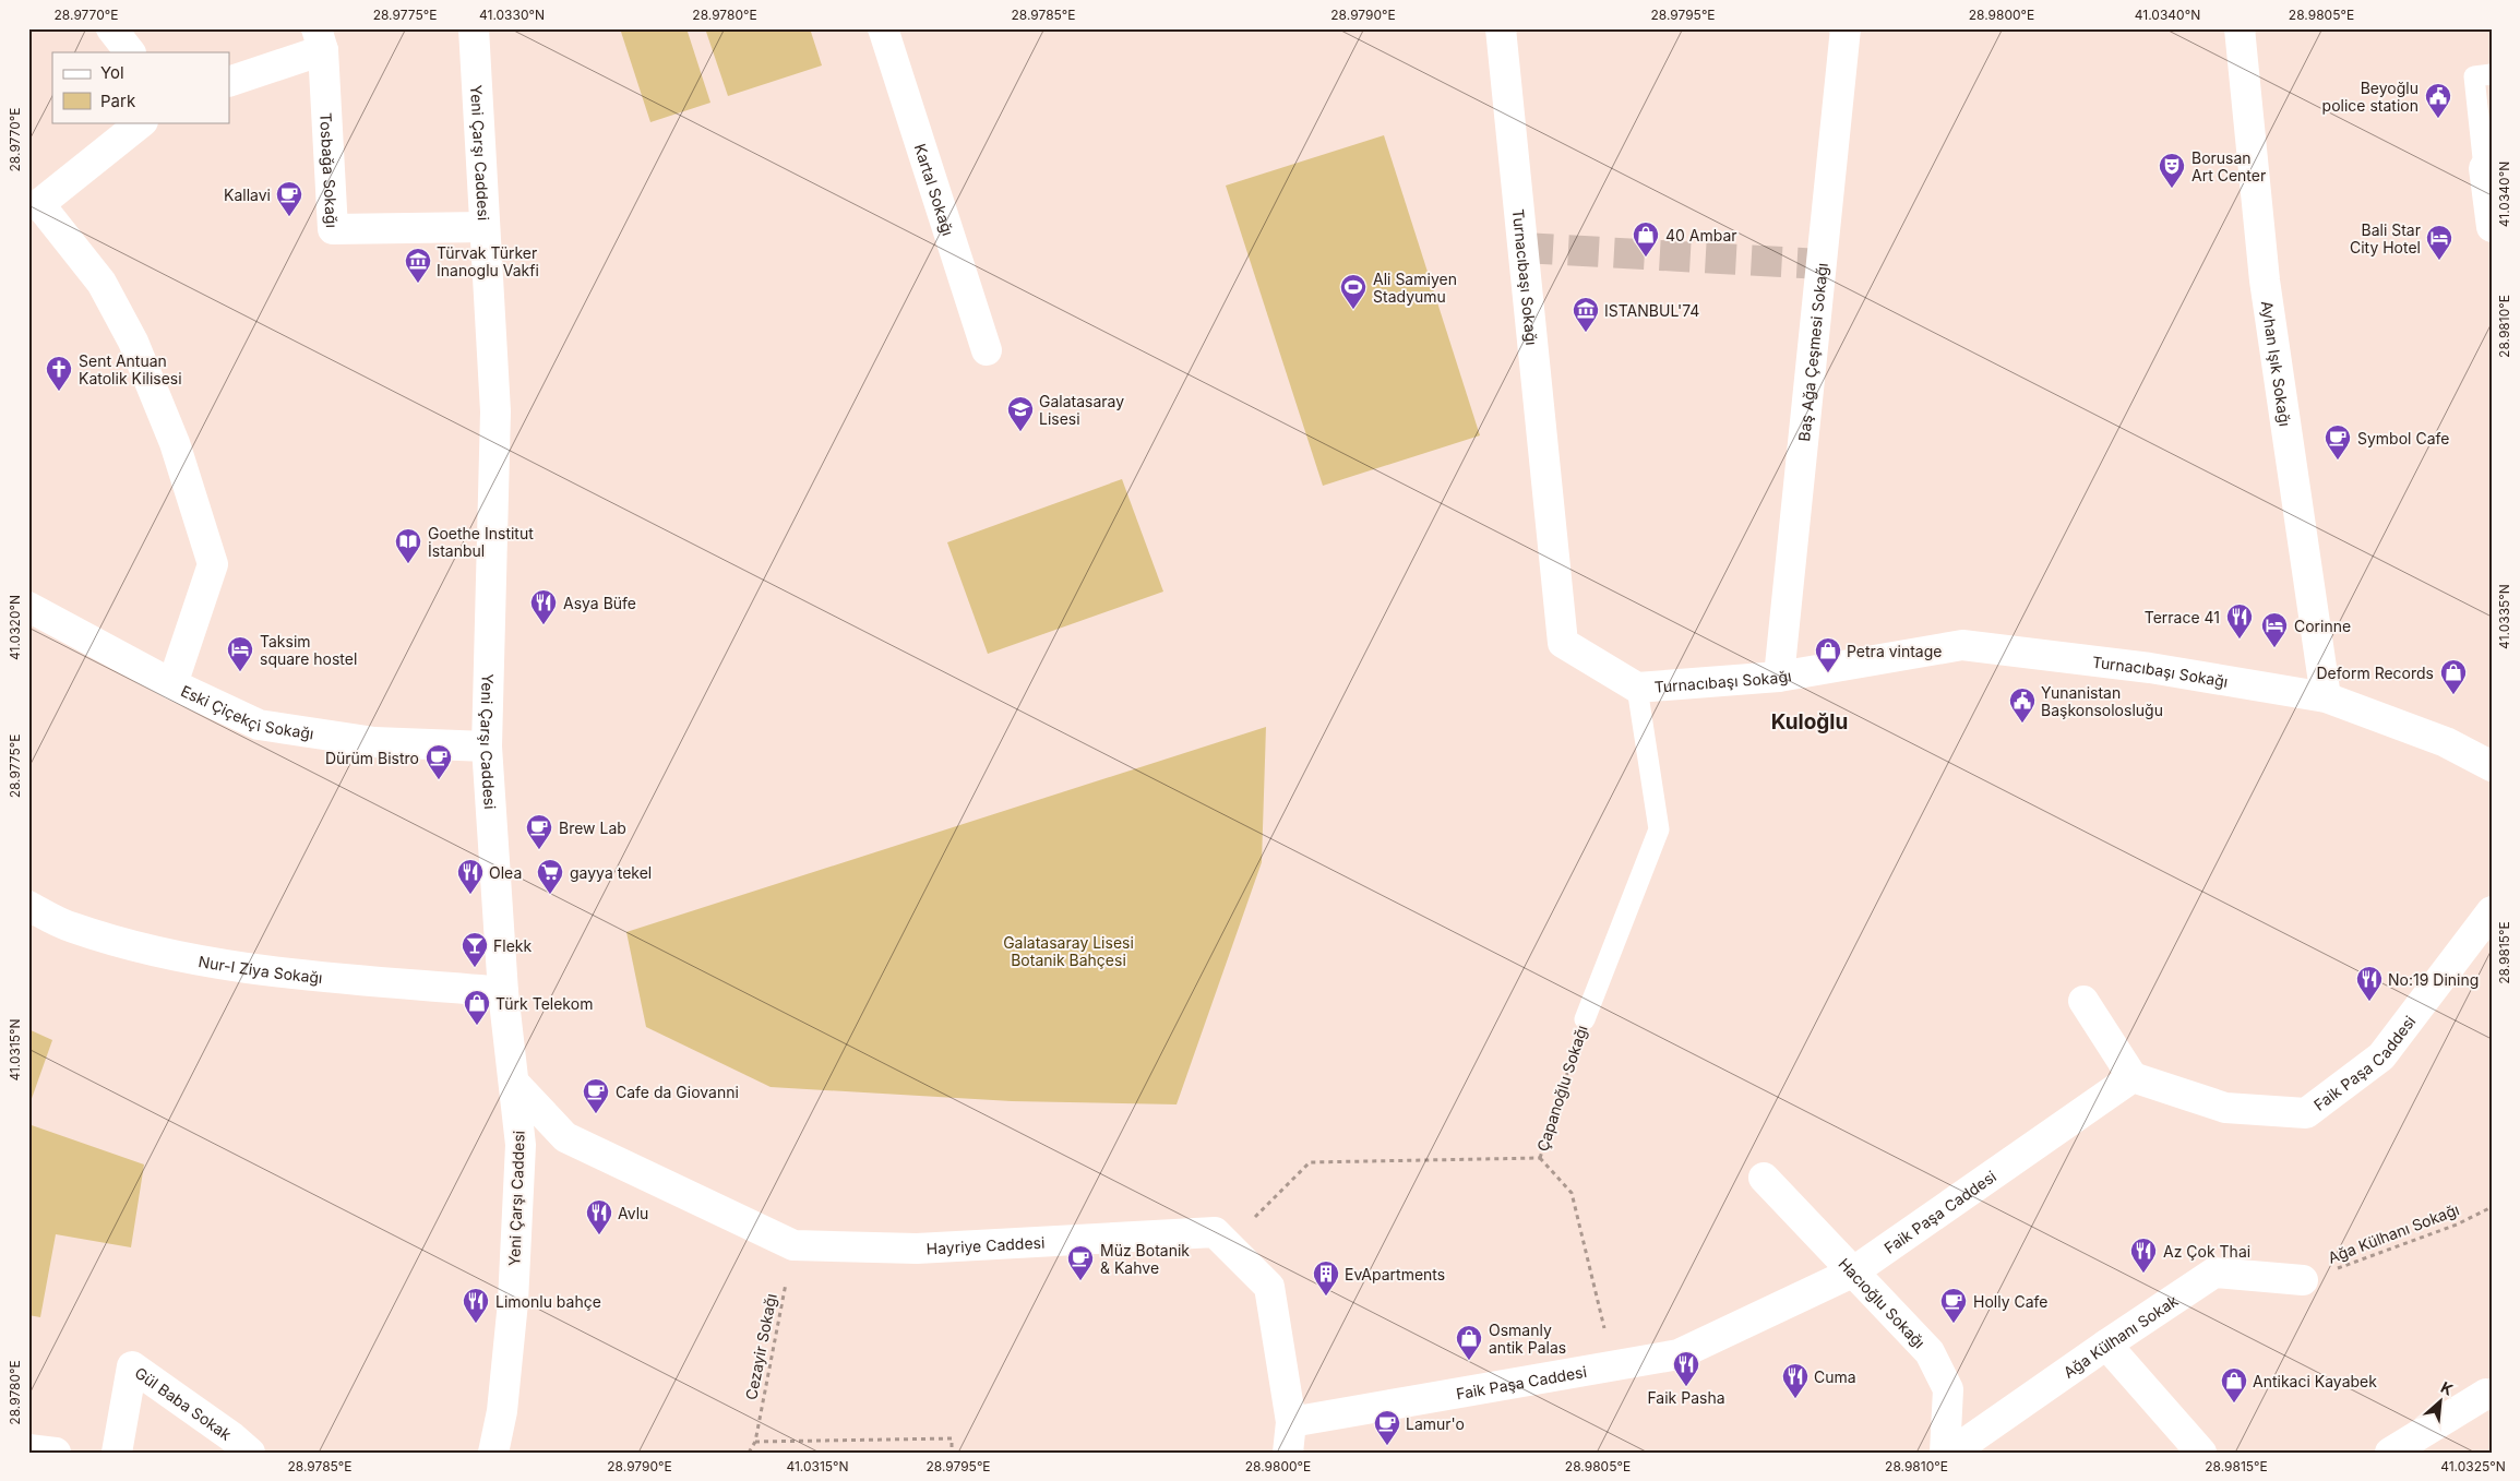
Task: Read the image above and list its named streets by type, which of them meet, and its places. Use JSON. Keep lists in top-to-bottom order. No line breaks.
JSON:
{"streets":{"street":["Yeni Çarşı Caddesi","Tosbağa Sokağı","Kartal Sokağı","Turnacıbaşı Sokağı","Baş Ağa Çeşmesi Sokağı","Ayhan Işık Sokağı","Eski Çiçekçi Sokağı","Nur-I Ziya Sokağı","Faik Paşa Caddesi","Hayriye Caddesi","Hacıoğlu Sokağı","Ağa Külhanı Sokak","Gül Baba Sokak"],"lane":["Çapanoğlu Sokağı"],"path":["Ağa Külhanı Sokağı","Cezayir Sokağı"]},"crossings":[["Yeni Çarşı Caddesi","Tosbağa Sokağı"],["Yeni Çarşı Caddesi","Eski Çiçekçi Sokağı"],["Yeni Çarşı Caddesi","Nur-I Ziya Sokağı"],["Yeni Çarşı Caddesi","Hayriye Caddesi"],["Turnacıbaşı Sokağı","Baş Ağa Çeşmesi Sokağı"],["Turnacıbaşı Sokağı","Ayhan Işık Sokağı"],["Turnacıbaşı Sokağı","Çapanoğlu Sokağı"],["Faik Paşa Caddesi","Hayriye Caddesi"],["Faik Paşa Caddesi","Hacıoğlu Sokağı"],["Çapanoğlu Sokağı","Hayriye Caddesi"],["Ağa Külhanı Sokağı","Ağa Külhanı Sokak"],["Hayriye Caddesi","Cezayir Sokağı"]],"districts":["Kuloğlu"],"parks":["Galatasaray Lisesi Botanik Bahçesi"],"places":{"public building":["Beyoğlu police station","Yunanistan Başkonsolosluğu"],"theatre":["Borusan Art Center"],"cafe":["Kallavi","Symbol Cafe","Dürüm Bistro","Brew Lab","Cafe da Giovanni","Müz Botanik & Kahve","Holly Cafe","Lamur'o"],"shop":["40 Ambar","Petra vintage","Deform Records","Türk Telekom","Osmanly antik Palas","Antikaci Kayabek"],"hotel":["Bali Star City Hotel","Corinne","Taksim square hostel"],"museum":["Türvak Türker Inanoglu Vakfi","ISTANBUL'74"],"sports":["Ali Samiyen Stadyumu"],"church":["Sent Antuan Katolik Kilisesi"],"school or university":["Galatasaray Lisesi"],"library":["Goethe Institut İstanbul"],"restaurant":["Asya Büfe","Terrace 41","Olea","No:19 Dining","Avlu","Az Çok Thai","Limonlu bahçe","Faik Pasha","Cuma"],"supermarket":["gayya tekel"],"bar":["Flekk"],"building":["EvApartments"]},"legend":["Yol","Park"],"north":"top right","coordinates":["28.9770°E","28.9775°E","41.0330°N","28.9780°E","28.9785°E","28.9790°E","28.9795°E","28.9800°E","41.0340°N","28.9805°E","28.9810°E","41.0335°N","41.0320°N","28.9815°E","41.0315°N","41.0325°N"]}
